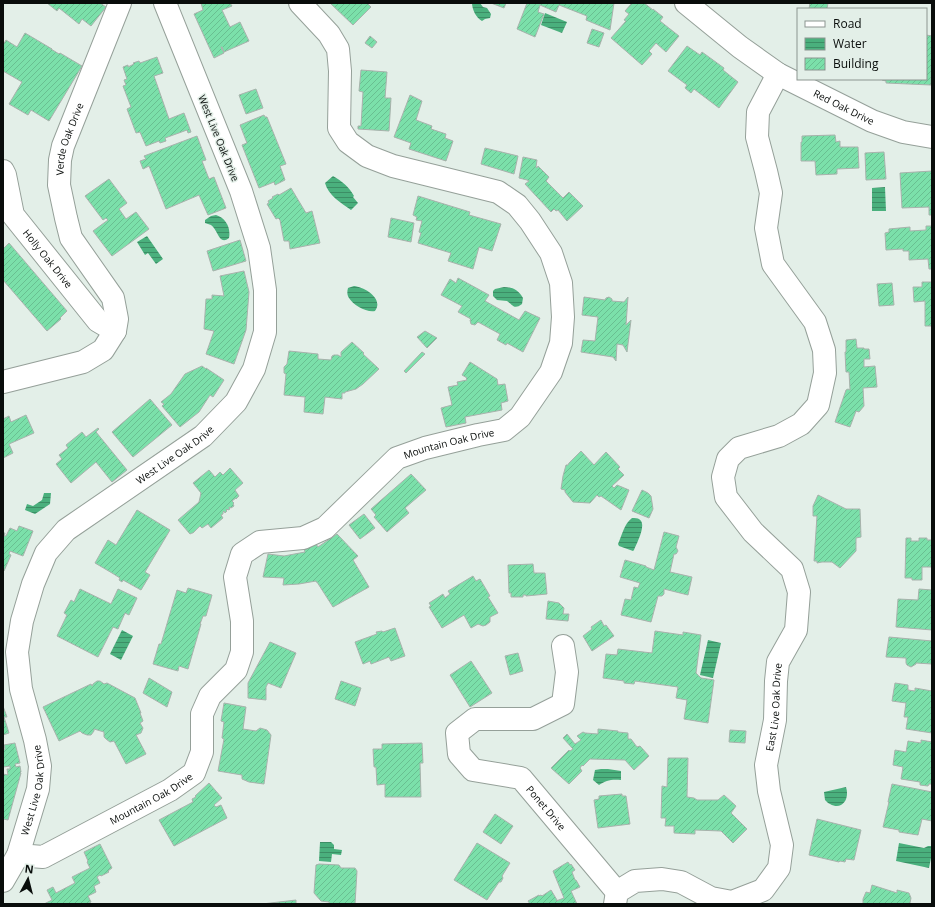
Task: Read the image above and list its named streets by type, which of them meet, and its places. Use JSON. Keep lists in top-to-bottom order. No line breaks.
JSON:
{"streets":{"street":["Red Oak Drive","West Live Oak Drive","Verde Oak Drive","Holly Oak Drive","Mountain Oak Drive","East Live Oak Drive","Ponet Drive"]},"crossings":[["Red Oak Drive","East Live Oak Drive"],["West Live Oak Drive","Mountain Oak Drive"],["Verde Oak Drive","Holly Oak Drive"],["East Live Oak Drive","Ponet Drive"]],"legend":["Road","Water","Building"],"north":"top"}
